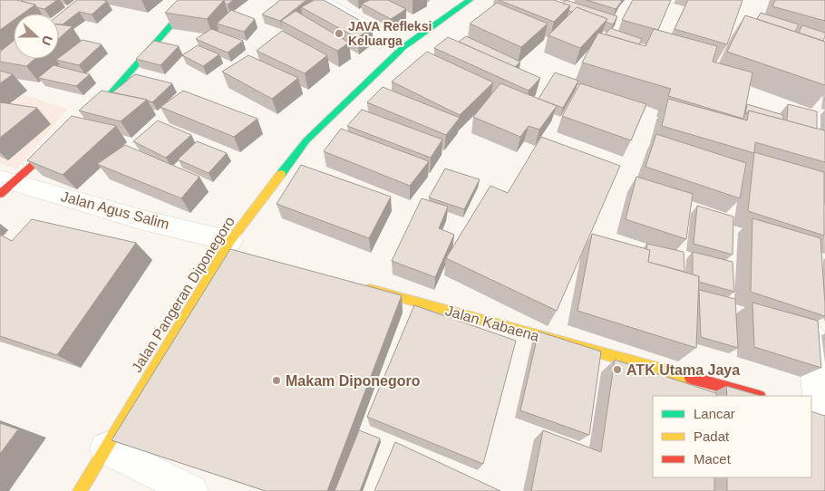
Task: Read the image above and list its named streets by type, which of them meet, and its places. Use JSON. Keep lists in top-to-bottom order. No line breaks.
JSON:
{"streets":{"street":["Jalan Agus Salim","Jalan Pangeran Diponegoro","Jalan Kabaena"]},"crossings":[["Jalan Agus Salim","Jalan Pangeran Diponegoro"]],"places":["JAVA Refleksi Keluarga","ATK Utama Jaya","Makam Diponegoro"],"legend":["Lancar","Padat","Macet"],"north":"right"}
